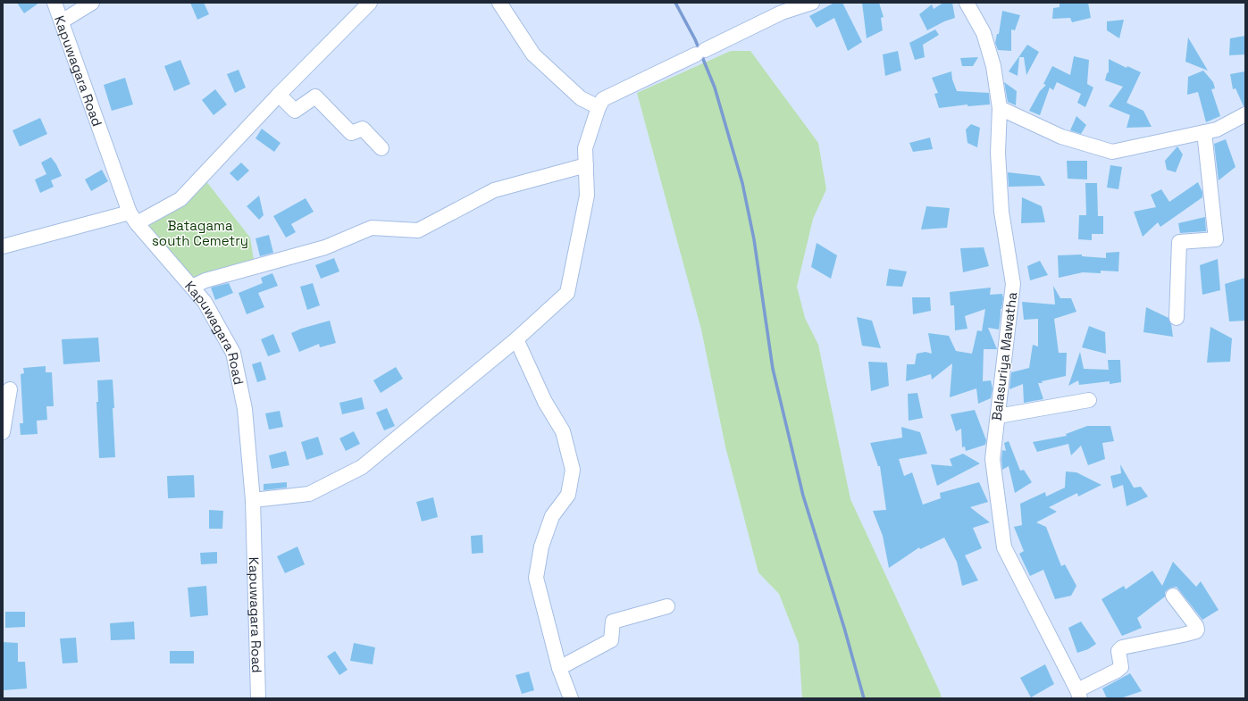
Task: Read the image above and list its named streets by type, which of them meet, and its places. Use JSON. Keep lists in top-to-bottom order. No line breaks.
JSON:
{"streets":{"street":["Kapuwagara Road","Balasuriya Mawatha"]},"parks":["Batagama south Cemetry"]}
